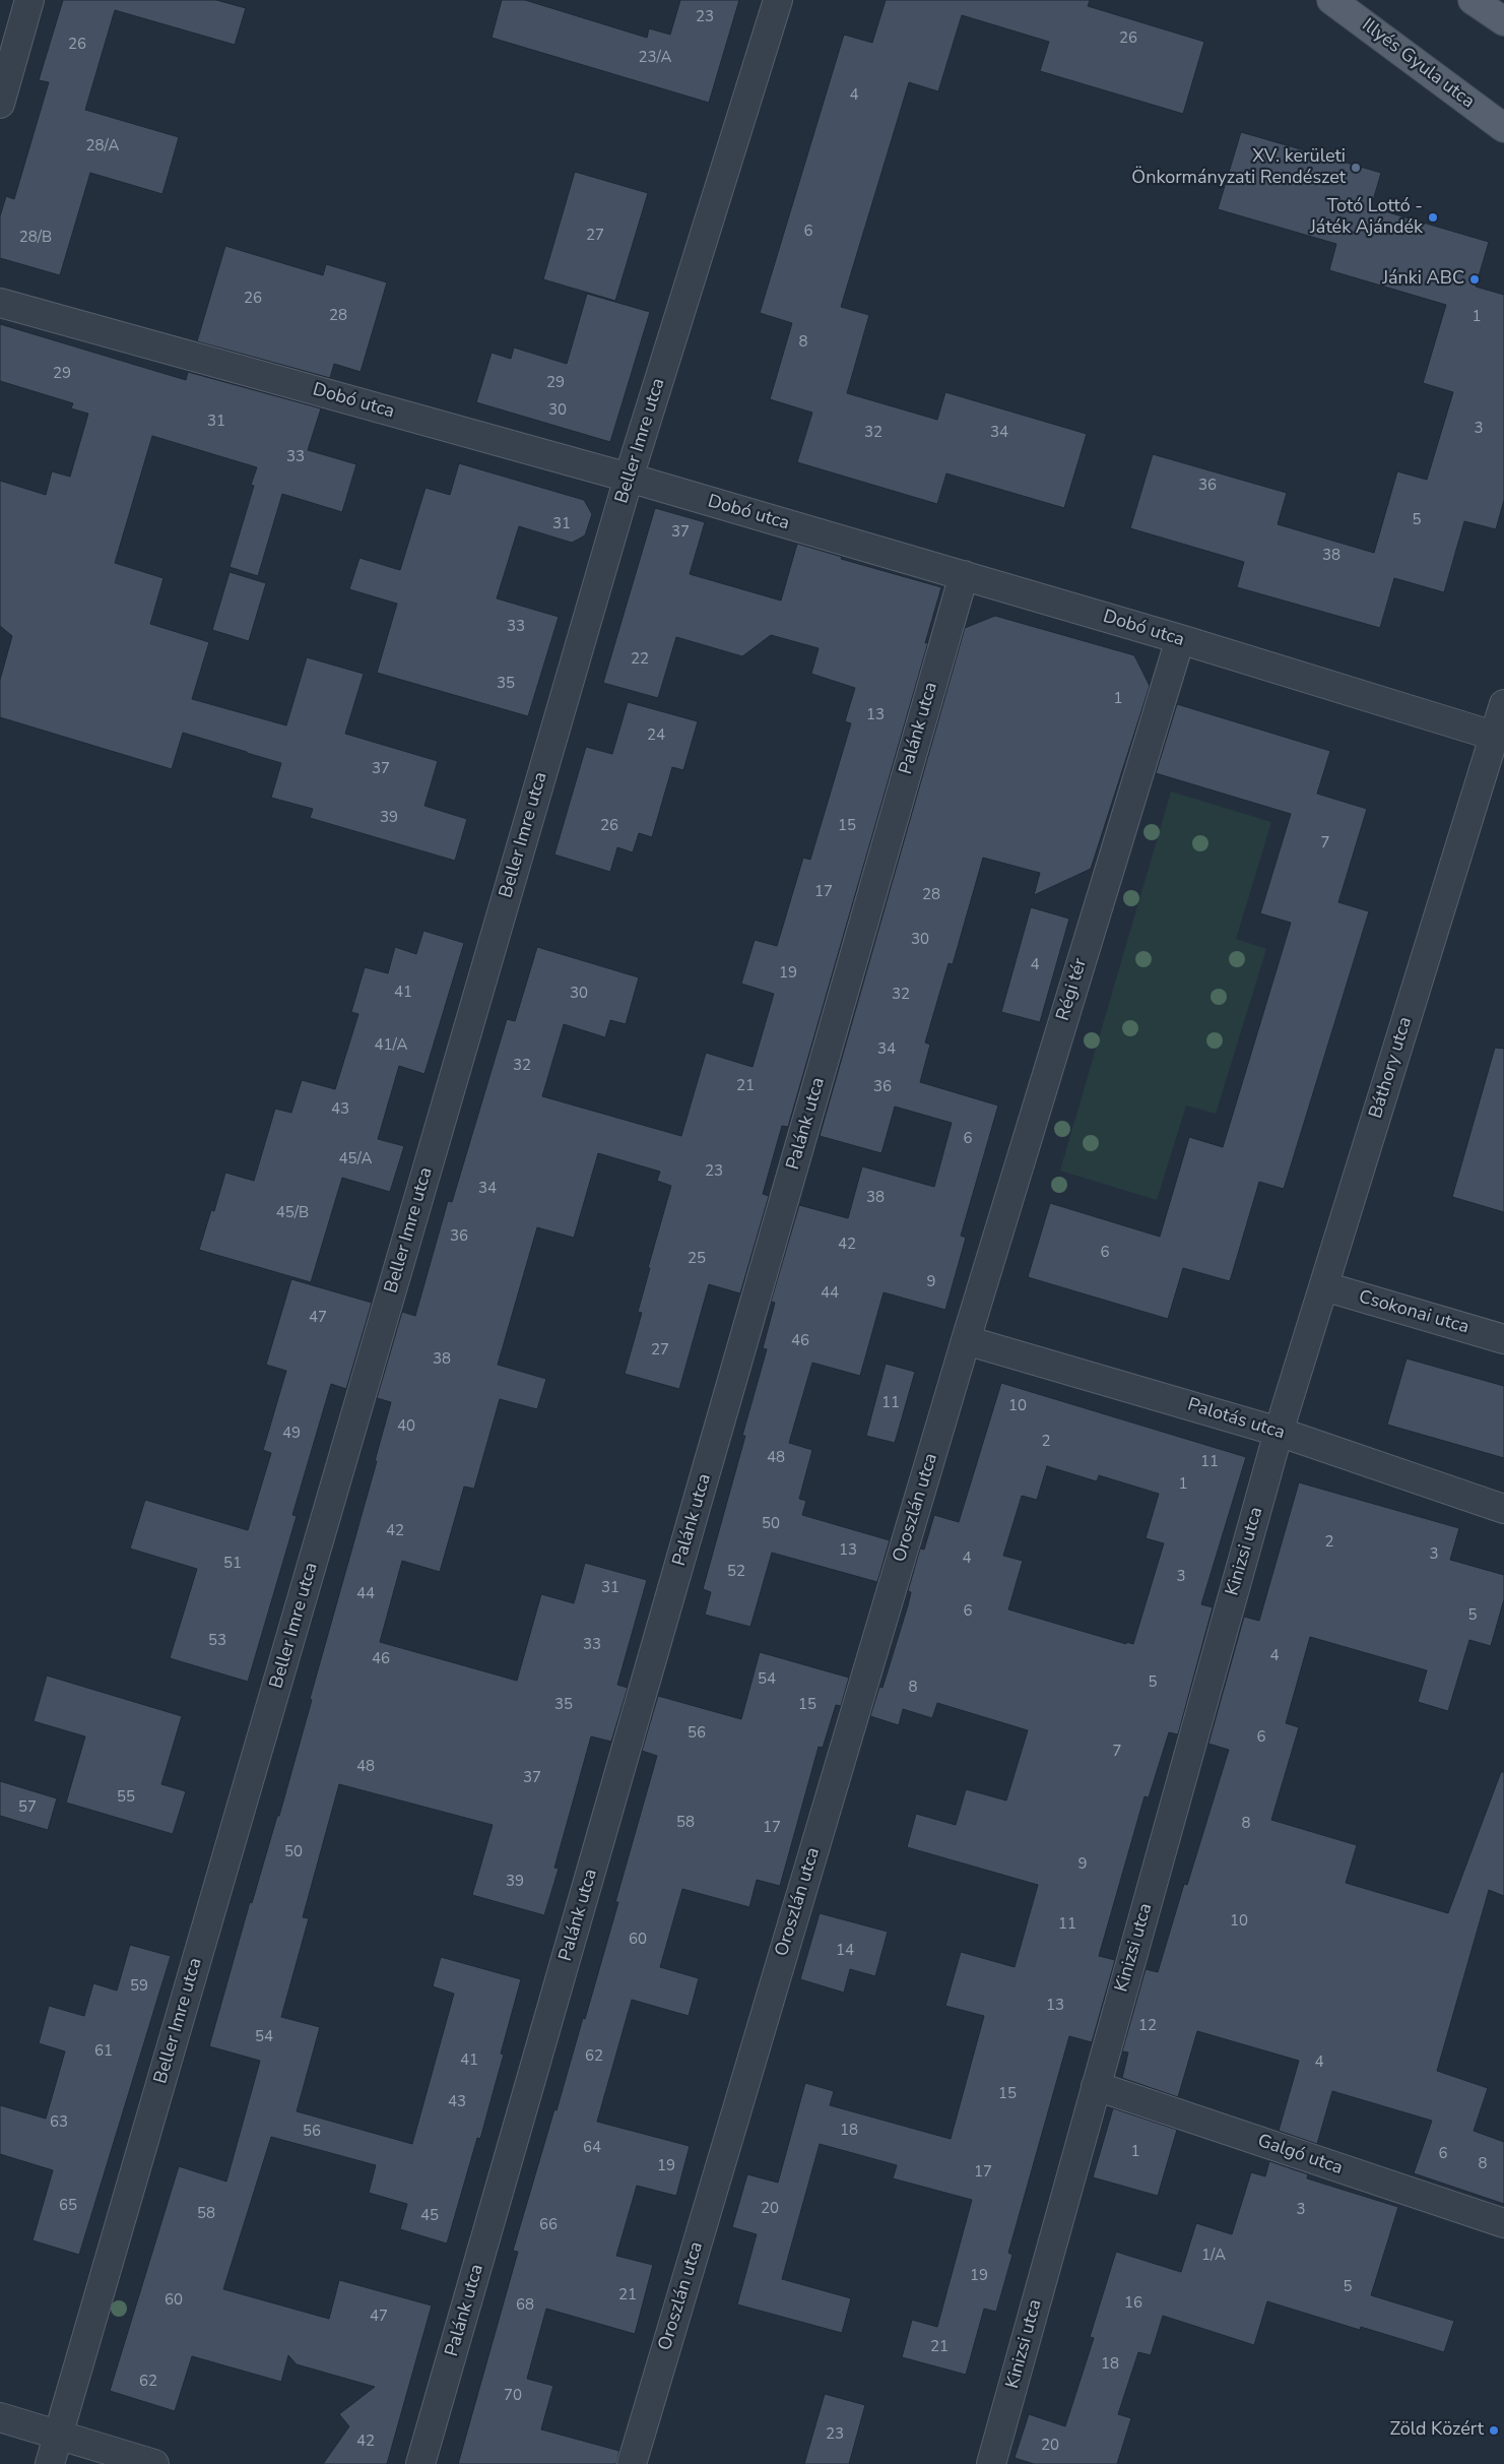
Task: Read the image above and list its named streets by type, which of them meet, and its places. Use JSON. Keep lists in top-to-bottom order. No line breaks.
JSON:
{"streets":{"main road":["Illyés Gyula utca"],"street":["Dobó utca","Beller Imre utca","Palánk utca","Régi tér","Báthory utca","Csokonai utca","Palotás utca","Oroszlán utca","Kinizsi utca","Galgó utca"]},"crossings":[["Dobó utca","Beller Imre utca"],["Dobó utca","Palánk utca"],["Dobó utca","Régi tér"],["Dobó utca","Báthory utca"],["Régi tér","Palotás utca"],["Régi tér","Oroszlán utca"],["Báthory utca","Csokonai utca"],["Báthory utca","Palotás utca"],["Báthory utca","Kinizsi utca"],["Palotás utca","Oroszlán utca"],["Palotás utca","Kinizsi utca"],["Kinizsi utca","Galgó utca"]],"places":["XV. kerületi Önkormányzati Rendészet","Totó Lottó - Játék Ajándék","Jánki ABC","Zöld Közért"],"house_numbers":["23","26","26","23/A","4","28/A","6","27","28/B","26","28","1","8","29","29","30","31","3","32","34","33","36","5","31","37","38","33","22","35","1","13","24","37","39","26","15","7","17","28","30","4","19","41","30","32","41/A","34","32","21","36","43","6","45/A","23","34","38","45/B","36","42","6","25","9","44","47","46","27","38","11","10","40","49","2","48","11","1","50","42","2","13","3","4","51","52","3","31","44","6","5","53","33","4","46","54","5","8","35","15","56","6","7","48","37","55","57","58","8","17","50","9","39","10","11","60","14","59","13","12","54","61","62","41","4","15","43","63","18","56","64","1","6","8","19","17","65","20","3","58","45","66","1/A","19","5","21","60","16","68","47","21","18","62","70","23","42","20"]}
